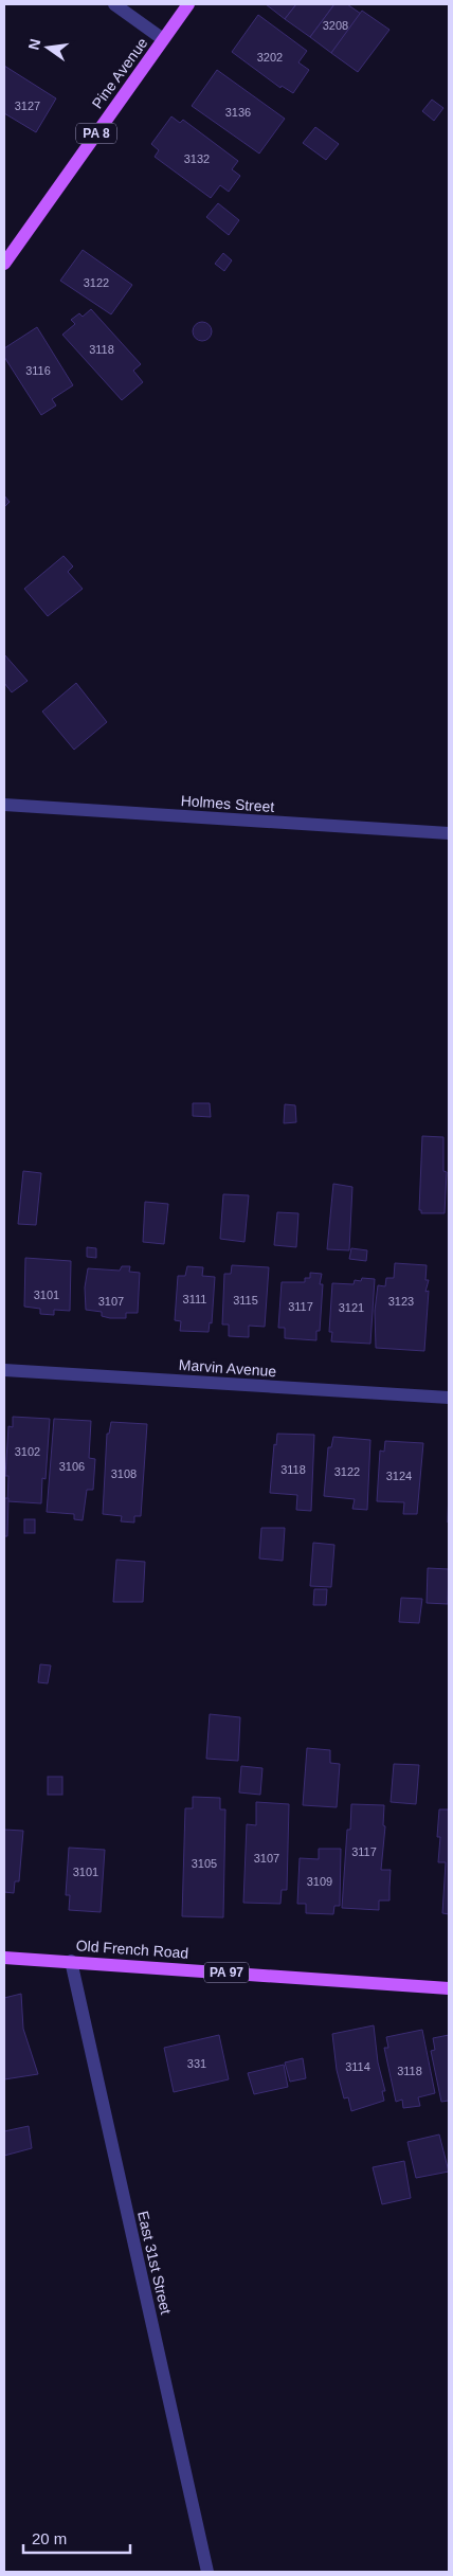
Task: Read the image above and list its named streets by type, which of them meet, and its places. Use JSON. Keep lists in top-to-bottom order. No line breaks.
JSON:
{"streets":{"main road":["Pine Avenue","PA 8","Old French Road","PA 97"],"street":["Holmes Street","Marvin Avenue","East 31st Street"]},"crossings":[["Old French Road","East 31st Street"]],"house_numbers":["3208","3202","3127","3136","3132","3122","3118","3116","3101","3111","3115","3107","3123","3117","3121","3102","3106","3118","3122","3108","3124","3117","3107","3105","3101","3109","331","3114","3118"],"scale_bar":"20 m","north":"left"}
